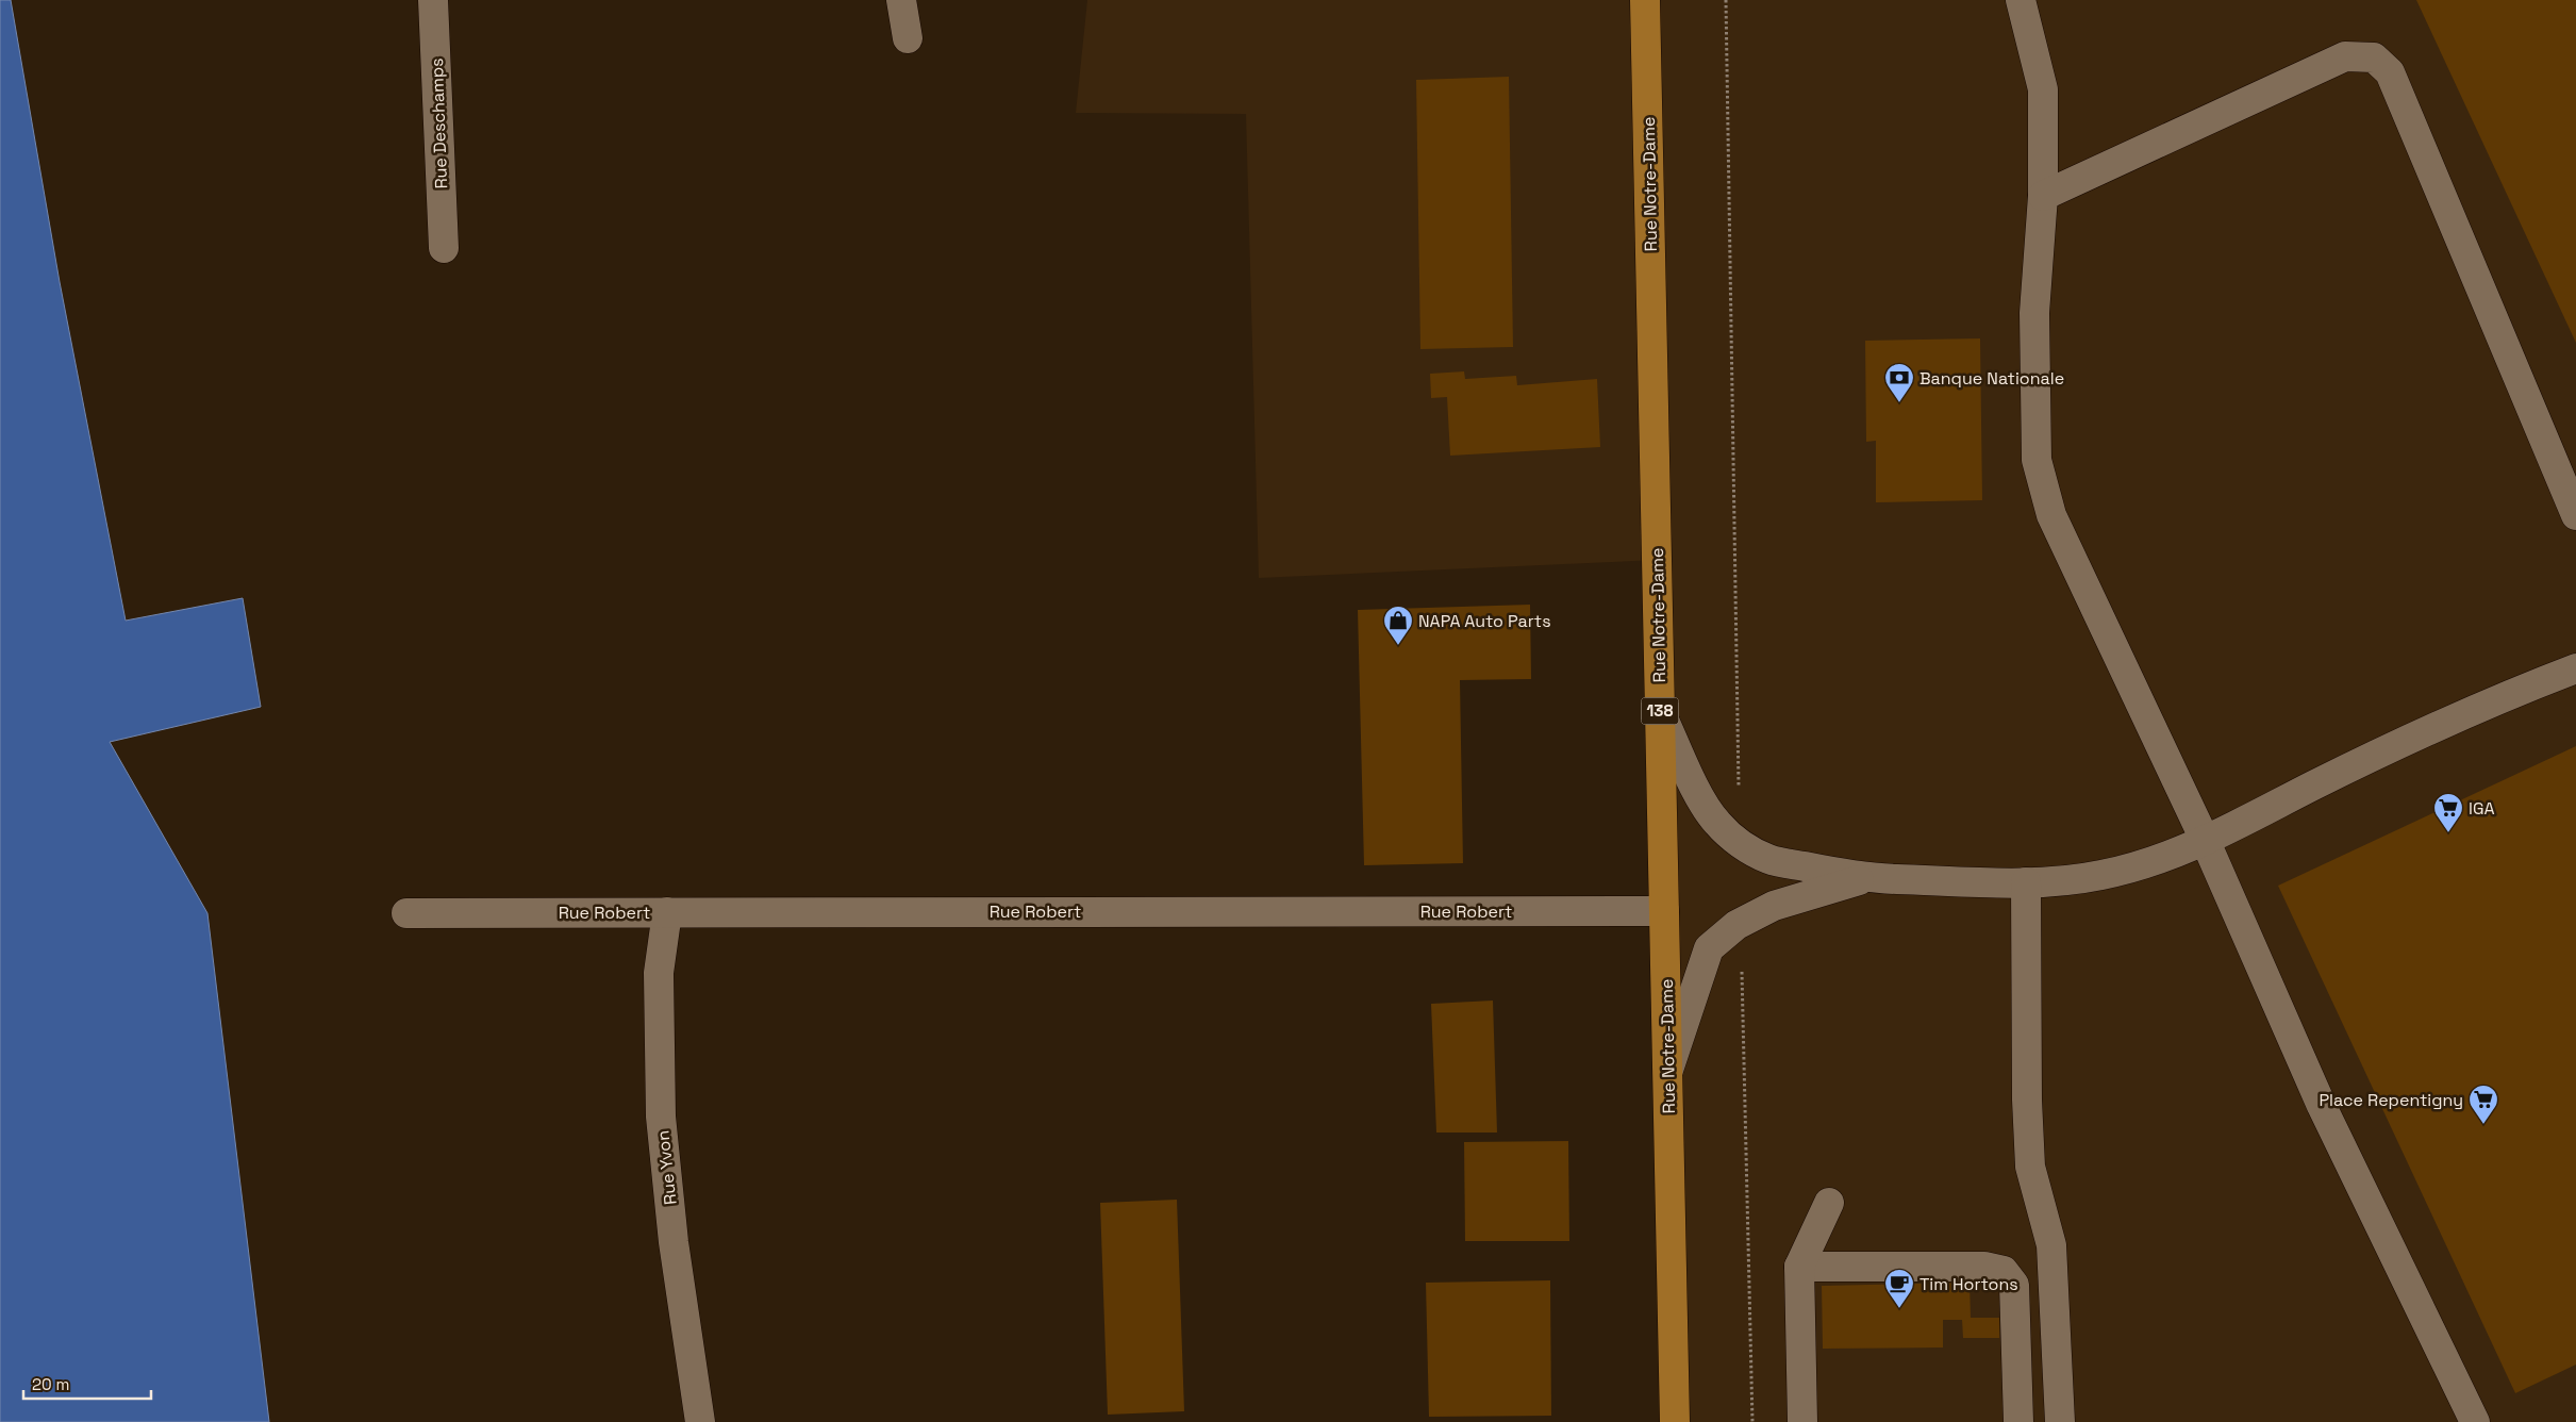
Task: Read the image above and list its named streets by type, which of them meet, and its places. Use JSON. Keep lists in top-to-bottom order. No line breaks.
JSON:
{"streets":{"main road":["Rue Notre-Dame","138"],"street":["Rue Deschamps","Rue Robert","Rue Yvon"]},"crossings":[["Rue Notre-Dame","Rue Robert"],["Rue Robert","Rue Yvon"]],"places":{"bank":["Banque Nationale"],"shop":["NAPA Auto Parts"],"supermarket":["IGA","Place Repentigny"],"cafe":["Tim Hortons"]},"scale_bar":"20 m"}
